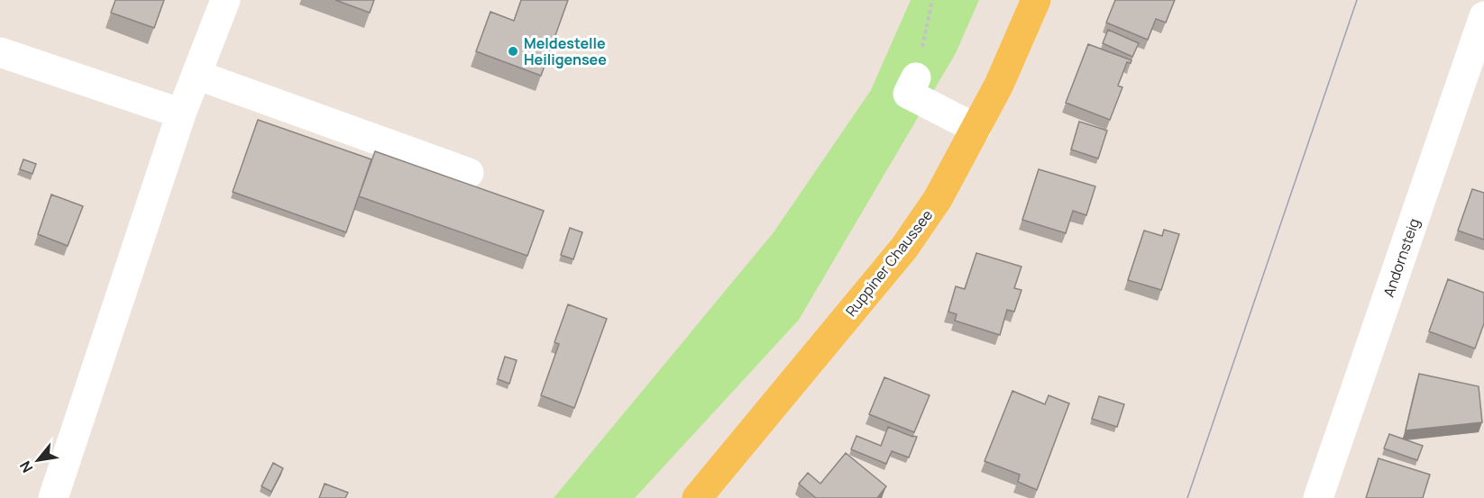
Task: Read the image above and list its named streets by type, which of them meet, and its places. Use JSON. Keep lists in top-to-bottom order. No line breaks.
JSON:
{"streets":{"main road":["Ruppiner Chaussee"],"street":["Andornsteig"]},"places":["Meldestelle Heiligensee"],"north":"bottom left"}
